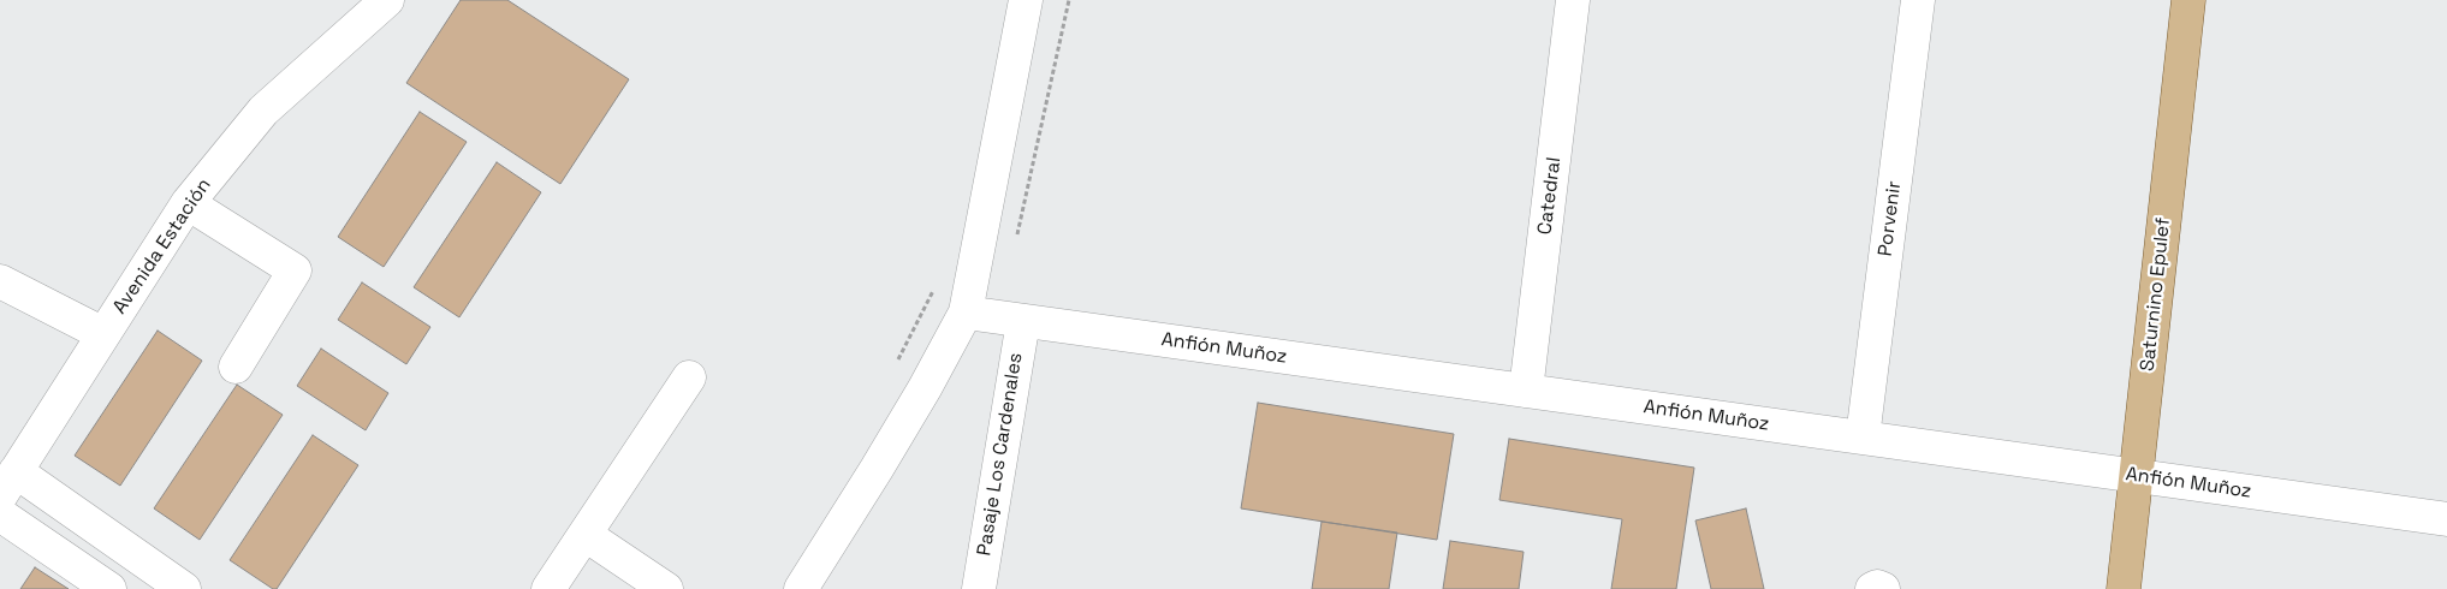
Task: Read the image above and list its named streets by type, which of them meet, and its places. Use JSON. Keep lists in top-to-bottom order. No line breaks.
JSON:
{"streets":{"main road":["Saturnino Epulef"],"street":["Catedral","Porvenir","Avenida Estación","Anfión Muñoz","Pasaje Los Cardenales"]},"crossings":[["Catedral","Anfión Muñoz"],["Porvenir","Anfión Muñoz"],["Saturnino Epulef","Anfión Muñoz"],["Anfión Muñoz","Pasaje Los Cardenales"]]}
